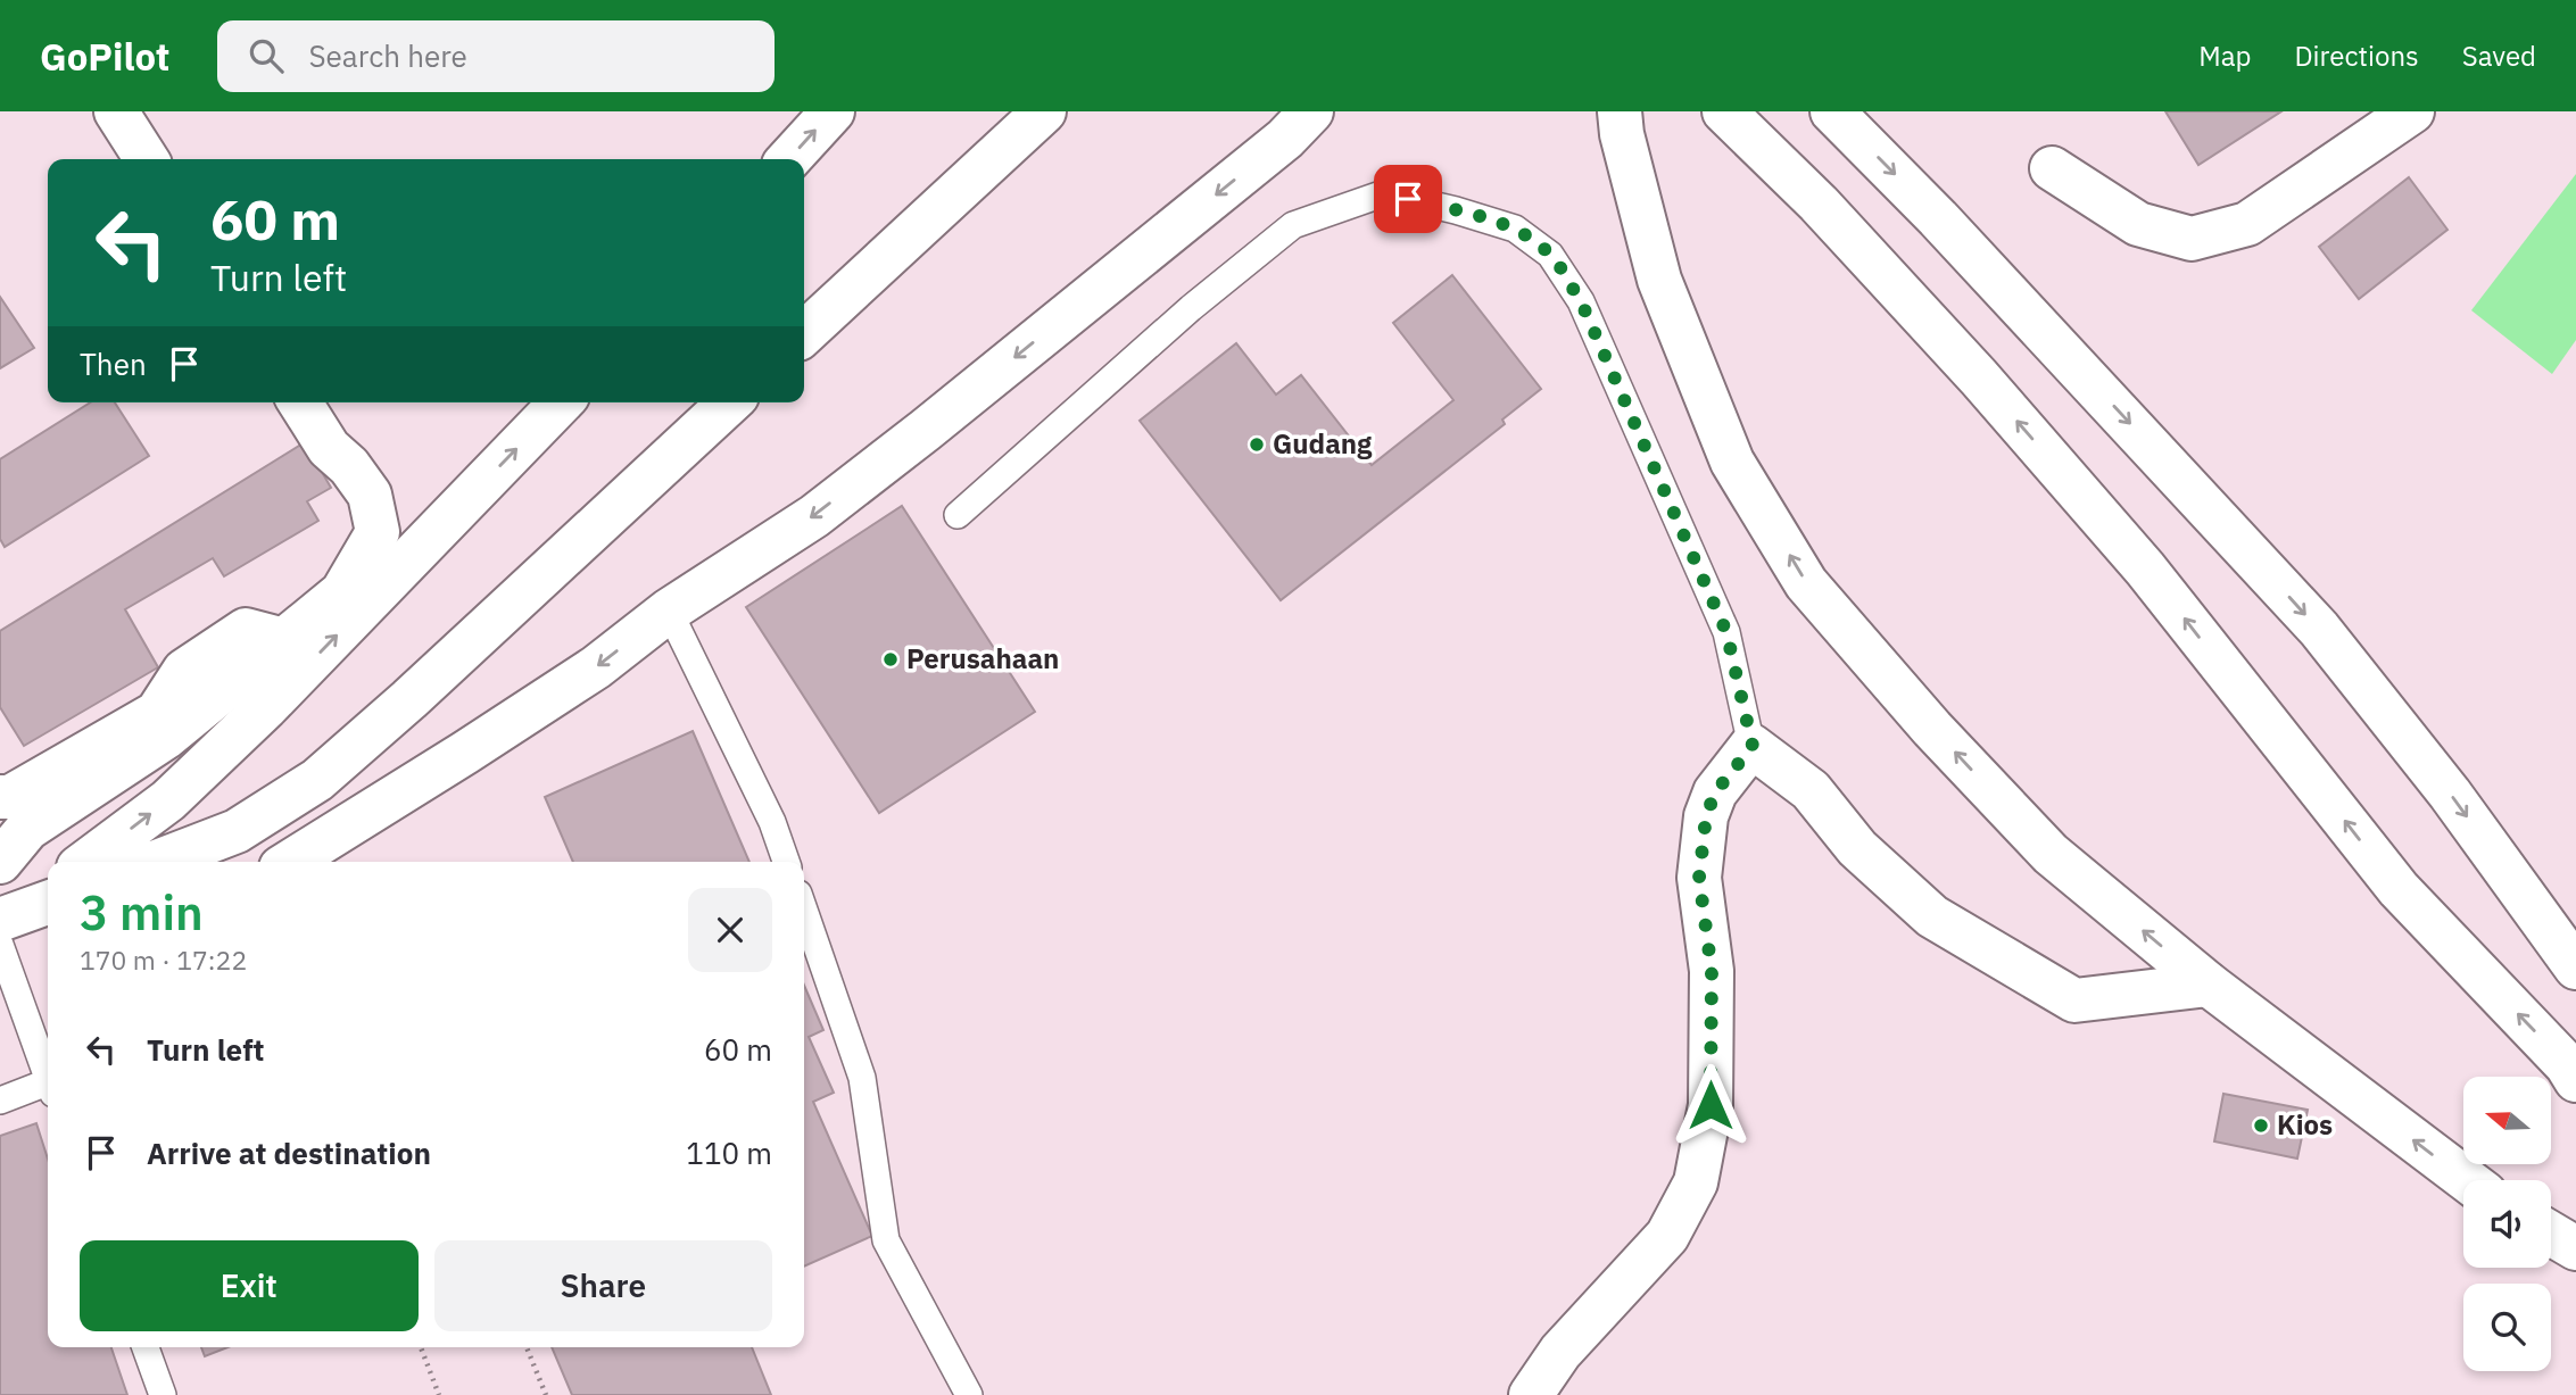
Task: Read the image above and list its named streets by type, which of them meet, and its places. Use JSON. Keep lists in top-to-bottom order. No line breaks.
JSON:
{"places":["Gudang","Perusahaan","Kios"],"north":"left","page":{"header":"GoPilot","search":"Search here","nav":["Map","Directions","Saved"],"turn":["60 m","Turn left"],"then":"Then","heading":["3 min","170 m · 17:22"],"list":[{"name":"Turn left","value":"60 m"},{"name":"Arrive at destination","value":"110 m"}],"buttons":["Exit","Share"]}}
